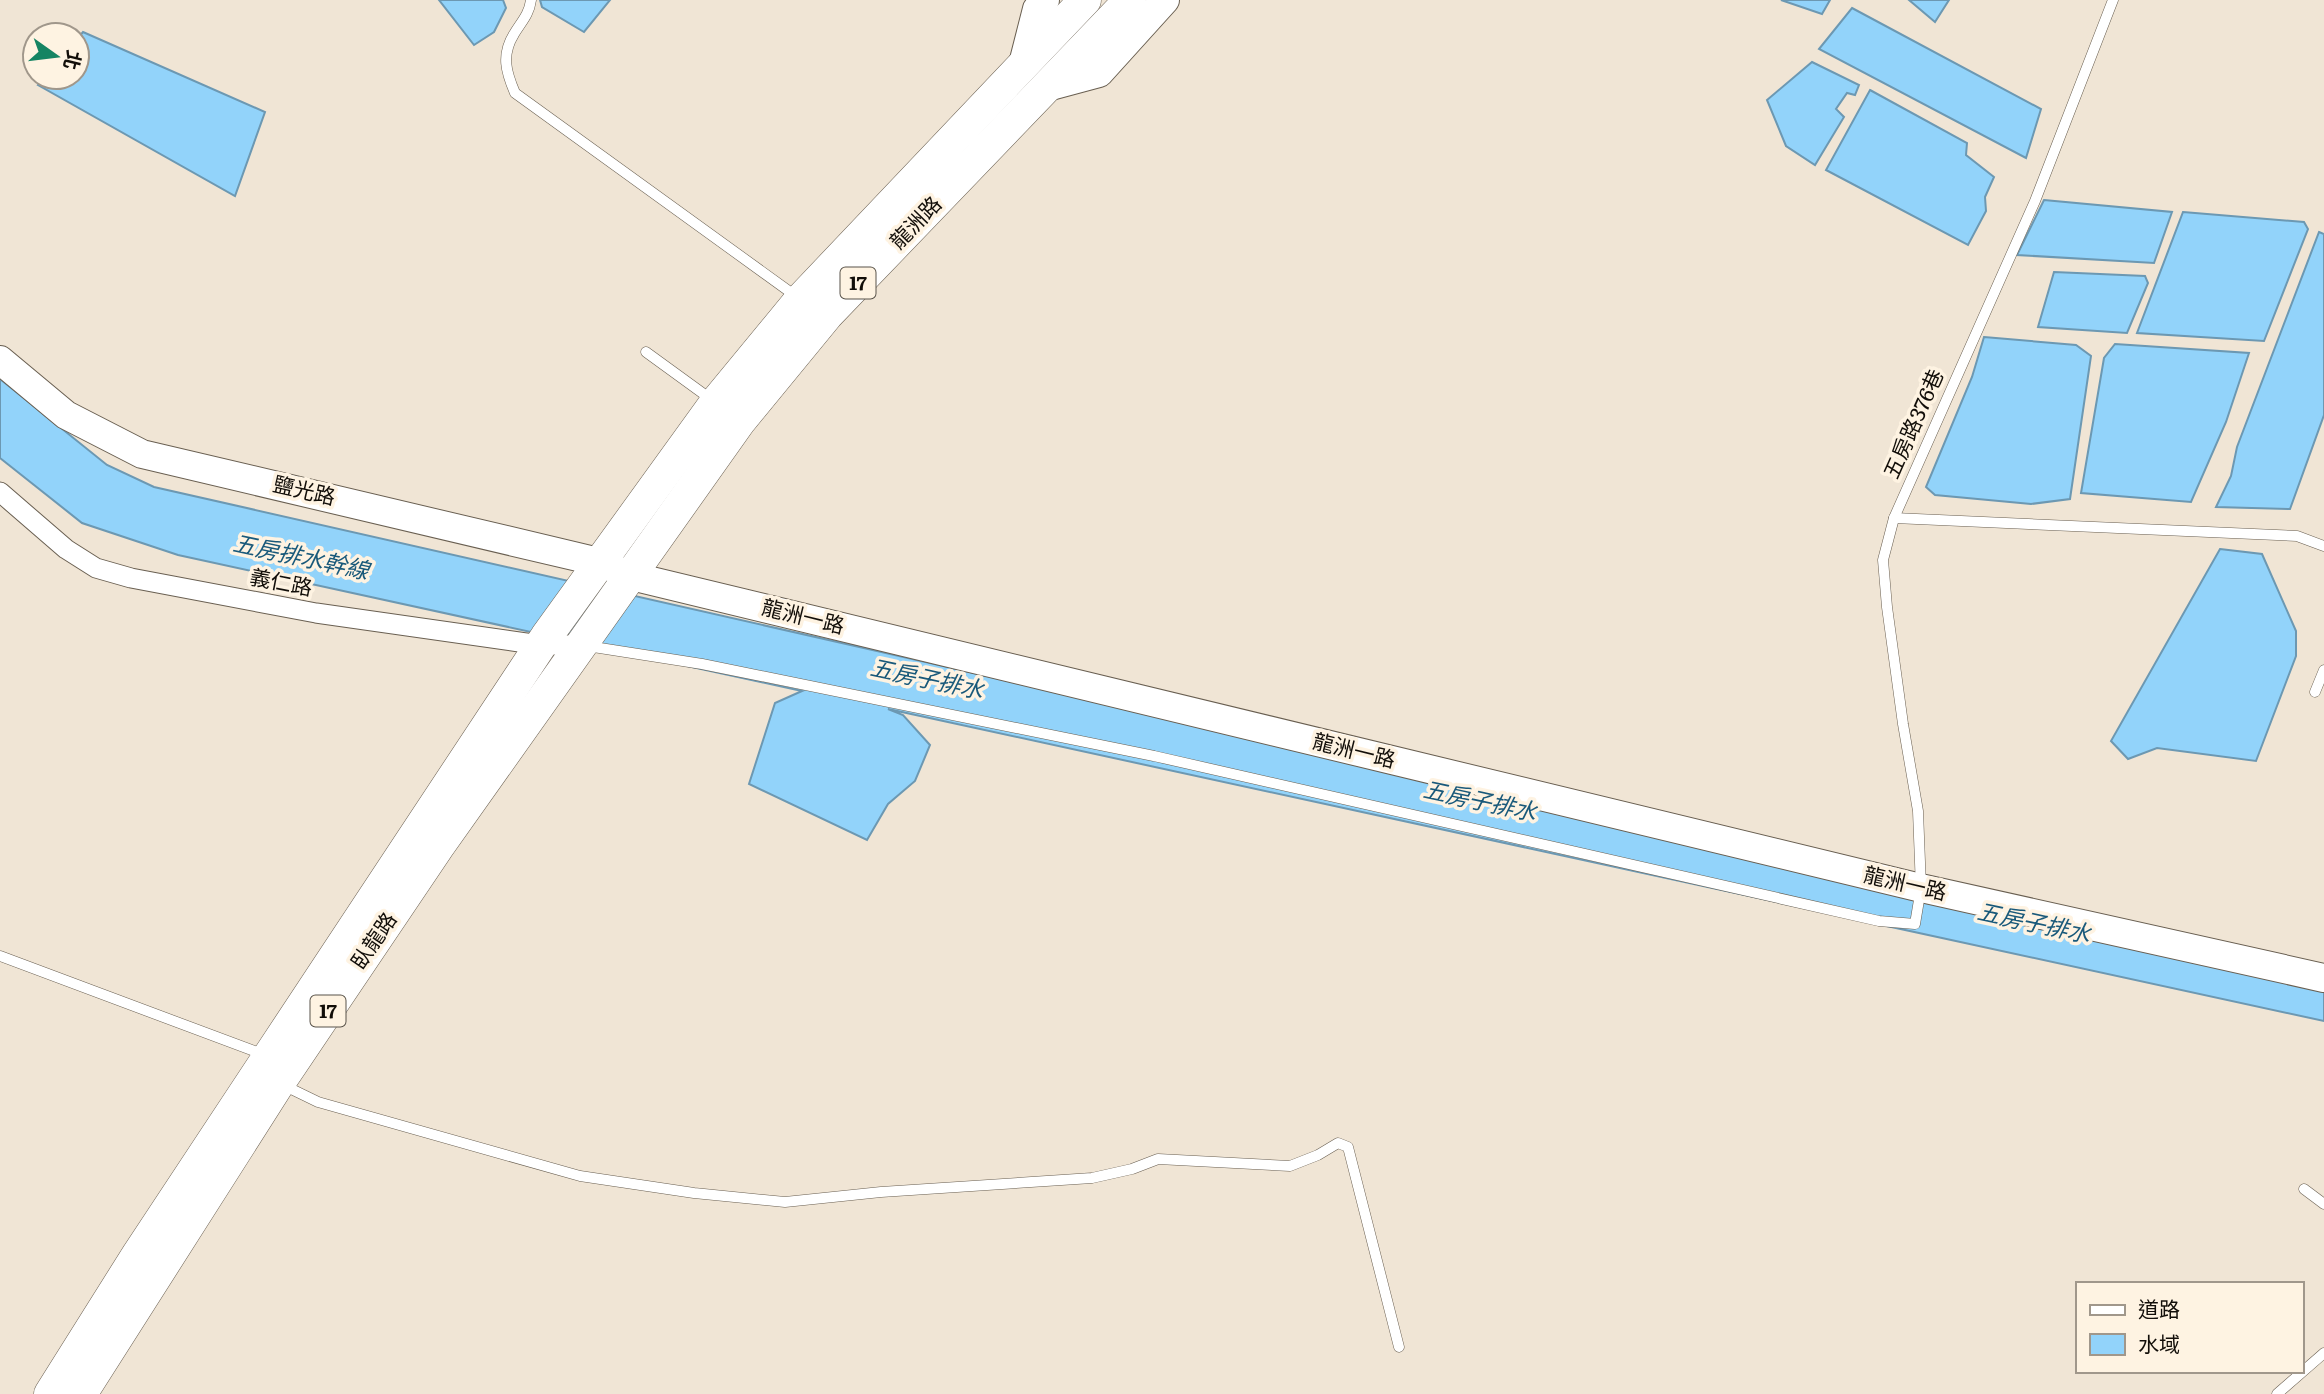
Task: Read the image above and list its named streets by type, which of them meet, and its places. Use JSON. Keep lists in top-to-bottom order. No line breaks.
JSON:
{"streets":{"main road":["龍洲路","17","臥龍路"],"street":["鹽光路","義仁路","龍洲一路"],"lane":["五房路376巷"]},"crossings":[["龍洲路","17"],["龍洲路","鹽光路"],["龍洲路","龍洲一路"],["17","五房路376巷"],["17","鹽光路"],["17","義仁路"],["17","龍洲一路"],["17","臥龍路"],["五房路376巷","義仁路"],["五房路376巷","龍洲一路"],["五房路376巷","臥龍路"],["鹽光路","龍洲一路"],["義仁路","臥龍路"]],"water":["五房排水幹線","五房子排水"],"legend":["道路","水域"],"north":"right"}
